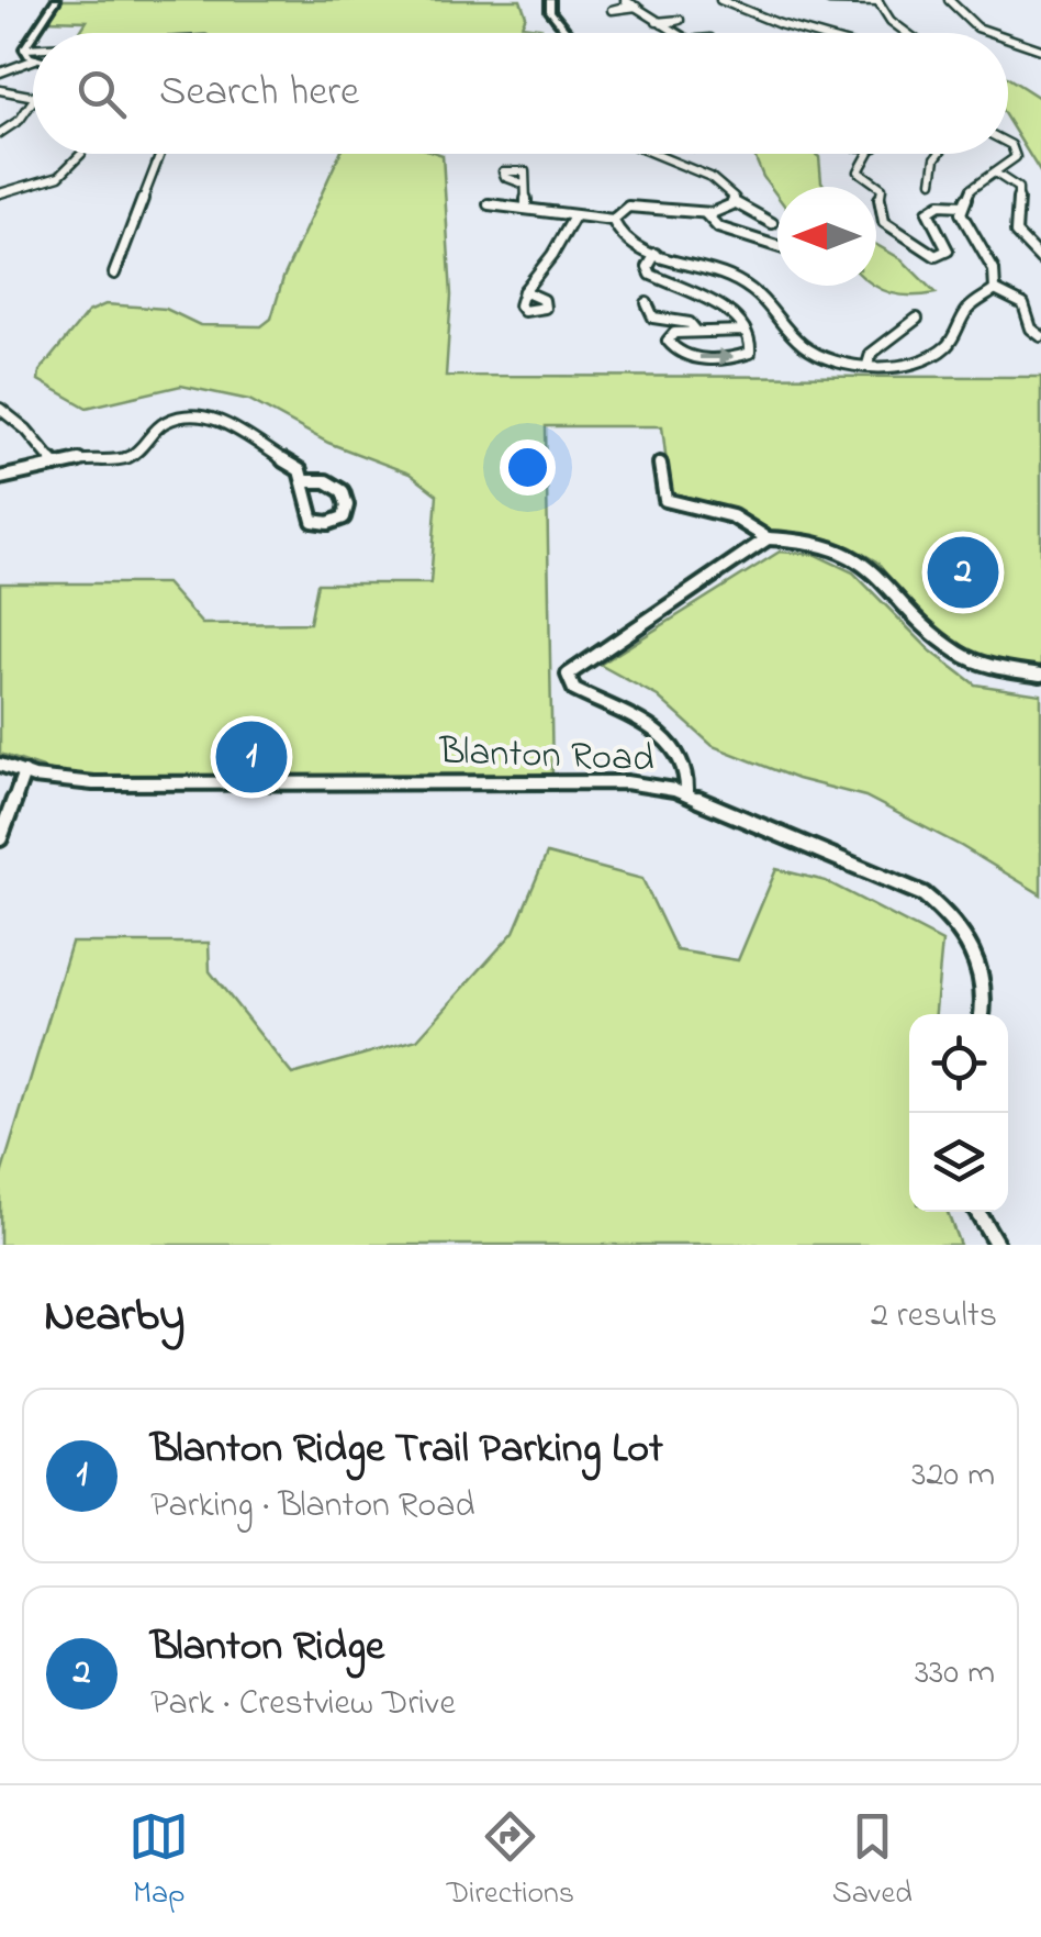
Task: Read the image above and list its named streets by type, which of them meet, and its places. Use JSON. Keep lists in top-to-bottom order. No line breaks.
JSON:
{"streets":{"street":["Blanton Road"]},"north":"left","page":{"search":"Search here","pins":["2","1"],"heading":["Nearby","2 results"],"list":[{"mark":"1","name":"Blanton Ridge Trail Parking Lot","note":"Parking · Blanton Road","value":"320 m"},{"mark":"2","name":"Blanton Ridge","note":"Park · Crestview Drive","value":"330 m"}],"nav":["Map","Directions","Saved"]}}
